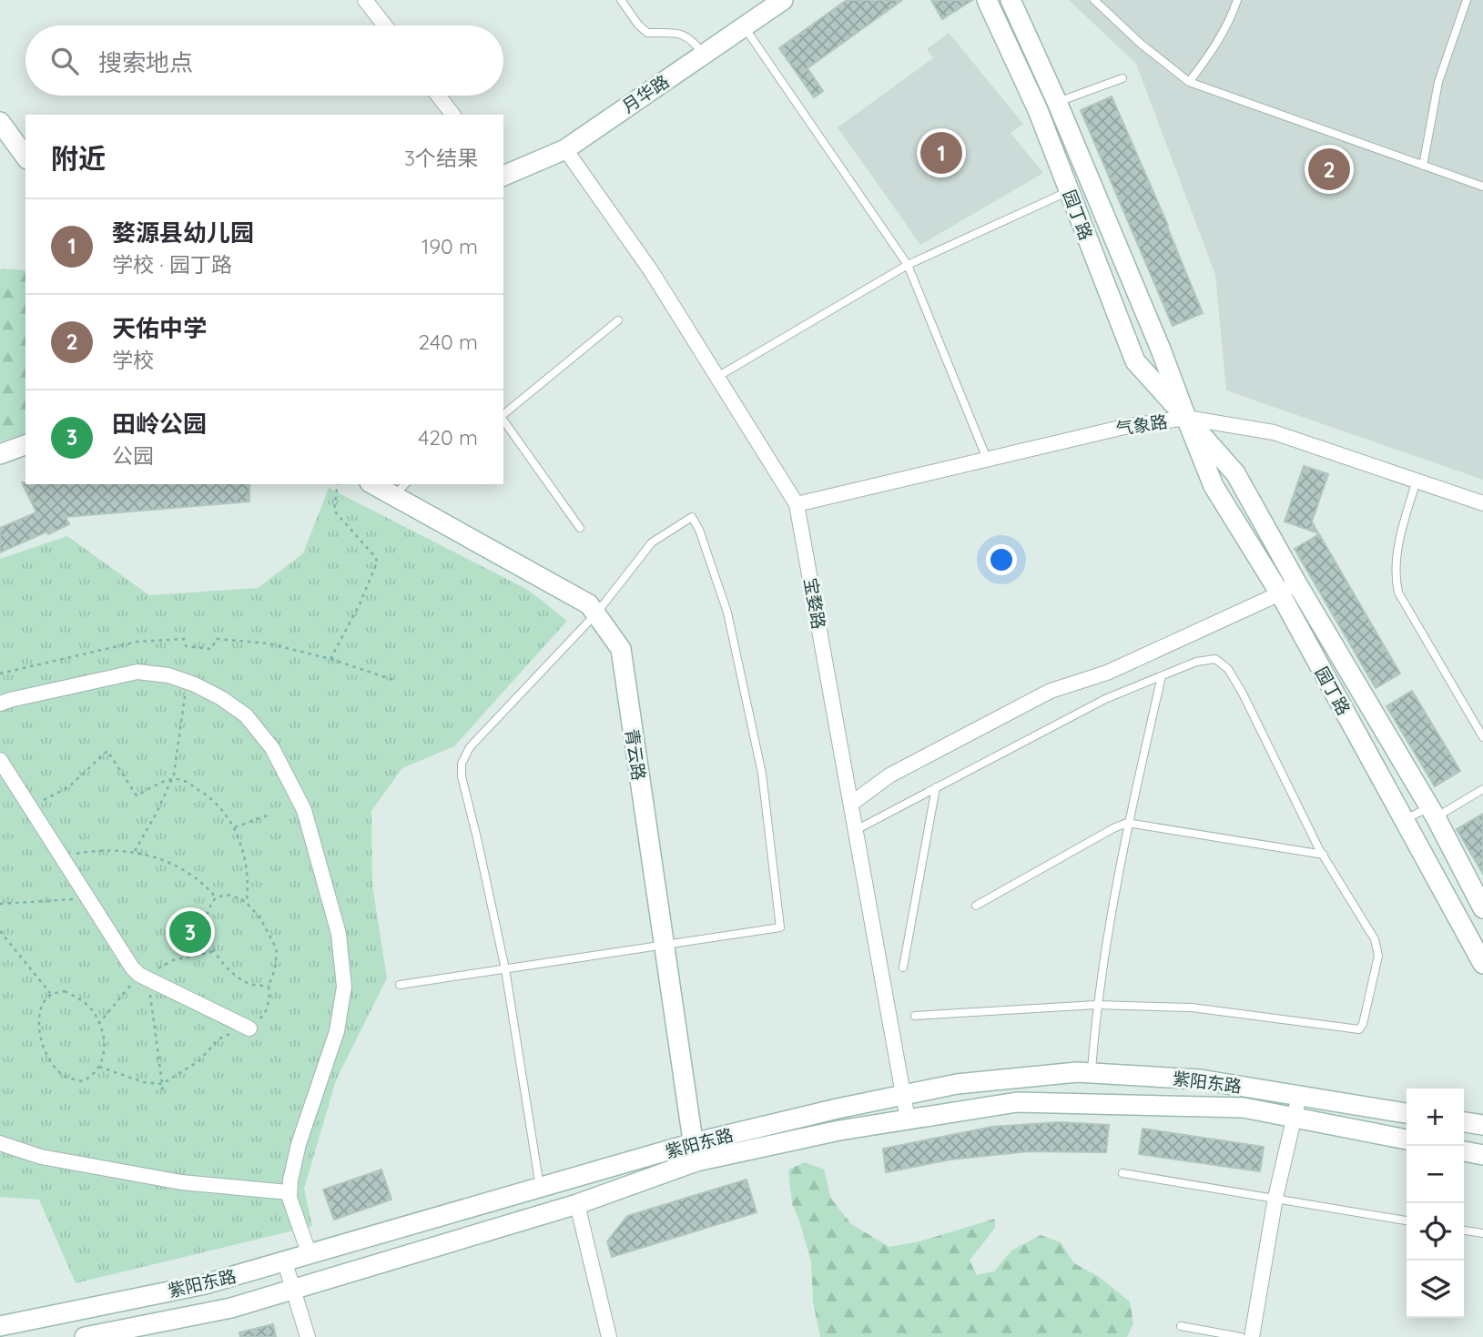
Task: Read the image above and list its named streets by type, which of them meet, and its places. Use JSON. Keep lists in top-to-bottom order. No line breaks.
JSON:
{"streets":{"main road":["月华路","园丁路","青云路","紫阳东路"],"street":["气象路","宝婺路"]},"crossings":[["月华路","宝婺路"],["园丁路","气象路"],["气象路","宝婺路"],["宝婺路","紫阳东路"],["青云路","紫阳东路"]],"page":{"search":"搜索地点","heading":["附近","3个结果"],"pins":["1","2","3"],"list":[{"mark":"1","name":"婺源县幼儿园","note":"学校 · 园丁路","value":"190 m"},{"mark":"2","name":"天佑中学","note":"学校","value":"240 m"},{"mark":"3","name":"田岭公园","note":"公园","value":"420 m"}],"map_buttons":["+","−"]}}
